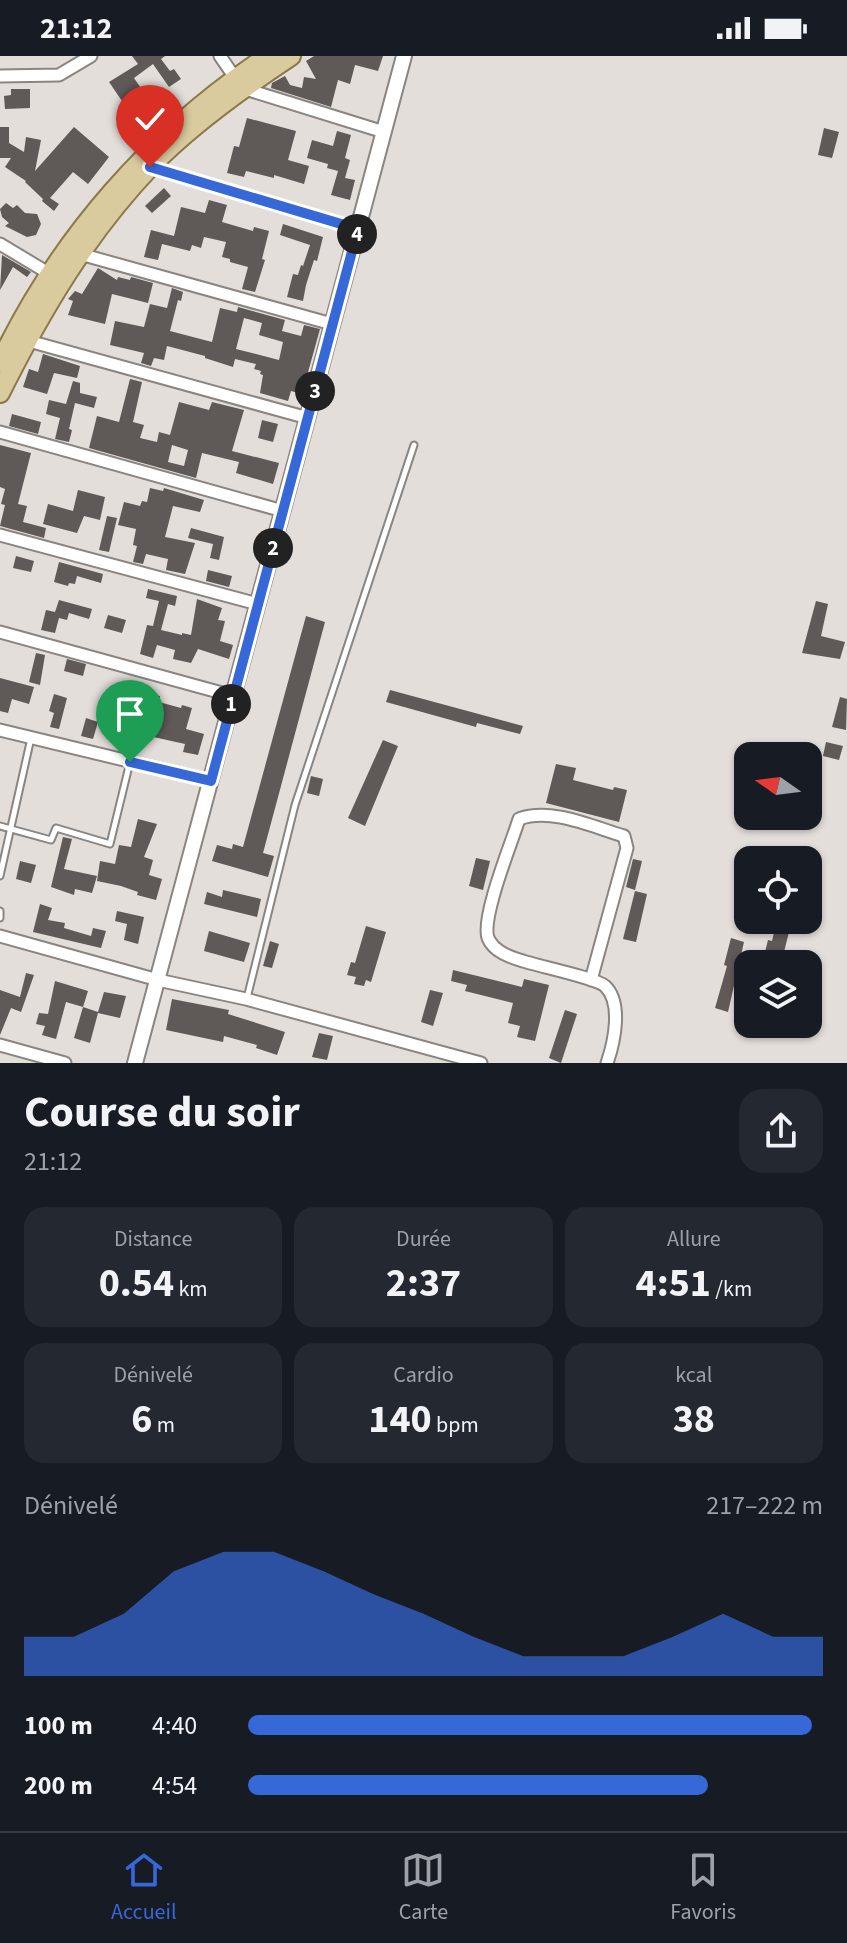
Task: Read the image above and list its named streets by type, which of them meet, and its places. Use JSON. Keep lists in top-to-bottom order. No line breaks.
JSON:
{"north":"left","page":{"status":"21:12","pins":["4","3","2","1"],"heading":["Course du soir","21:12"],"stats":[["Distance","0.54 km"],["Durée","2:37"],["Allure","4:51 /km"],["Dénivelé","6 m"],["Cardio","140 bpm"],["kcal","38"]],"chart":["Dénivelé","217–222 m"],"list":[{"name":"100 m","note":"4:40"},{"name":"200 m","note":"4:54"}],"tabs":["Accueil","Carte","Favoris"]}}
